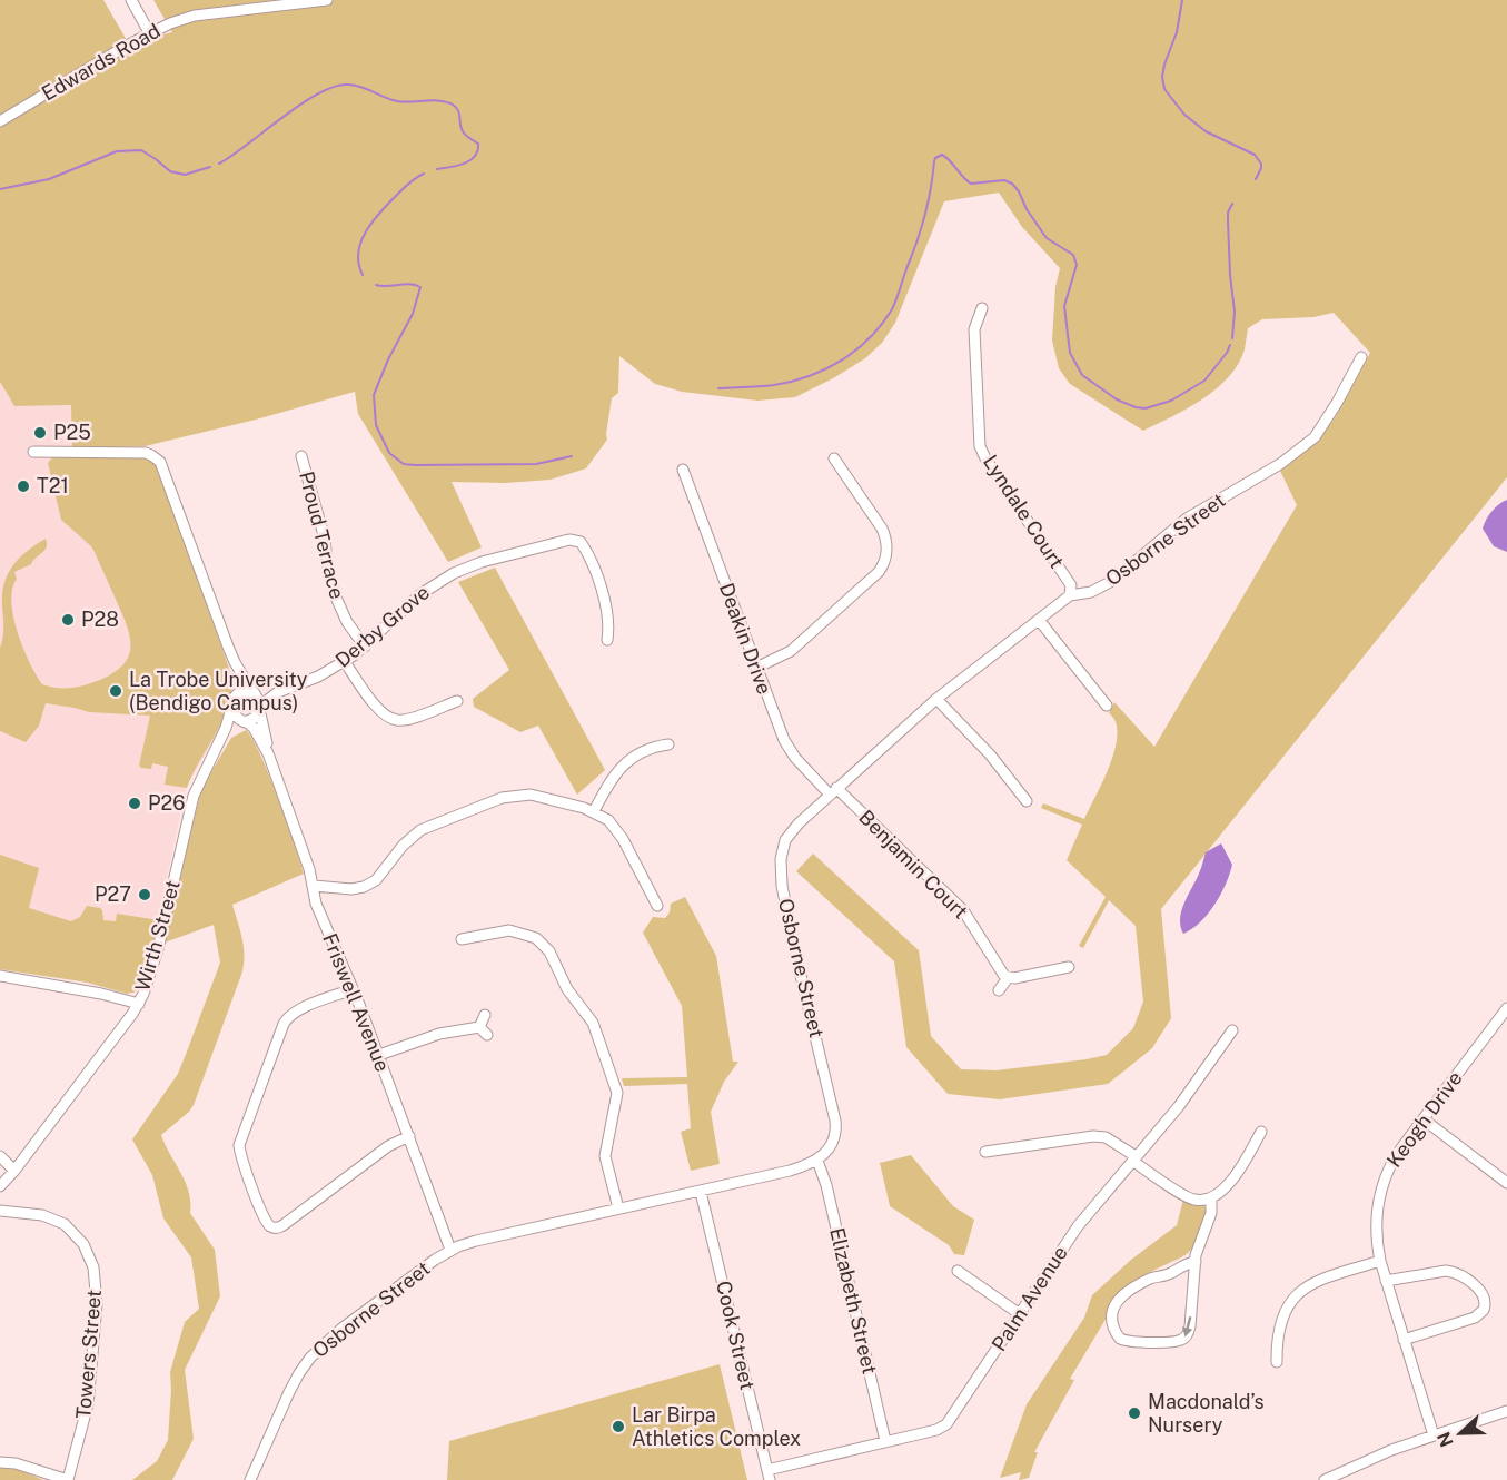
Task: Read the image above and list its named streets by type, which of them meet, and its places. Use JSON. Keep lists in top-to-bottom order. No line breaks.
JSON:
{"streets":{"street":["Edwards Road","Lyndale Court","Proud Terrace","Osborne Street","Derby Grove","Deakin Drive","Benjamin Court","Wirth Street","Friswell Avenue","Keogh Drive","Palm Avenue","Elizabeth Street","Cook Street","Towers Street"]},"crossings":[["Lyndale Court","Osborne Street"],["Proud Terrace","Derby Grove"],["Osborne Street","Deakin Drive"],["Osborne Street","Benjamin Court"],["Osborne Street","Friswell Avenue"],["Osborne Street","Elizabeth Street"],["Osborne Street","Cook Street"],["Derby Grove","Wirth Street"],["Derby Grove","Friswell Avenue"],["Deakin Drive","Benjamin Court"],["Wirth Street","Friswell Avenue"],["Palm Avenue","Elizabeth Street"],["Palm Avenue","Cook Street"]],"places":["P25","T21","P28","La Trobe University (Bendigo Campus)","P26","P27","Macdonald’s Nursery","Lar Birpa Athletics Complex"],"north":"left"}
